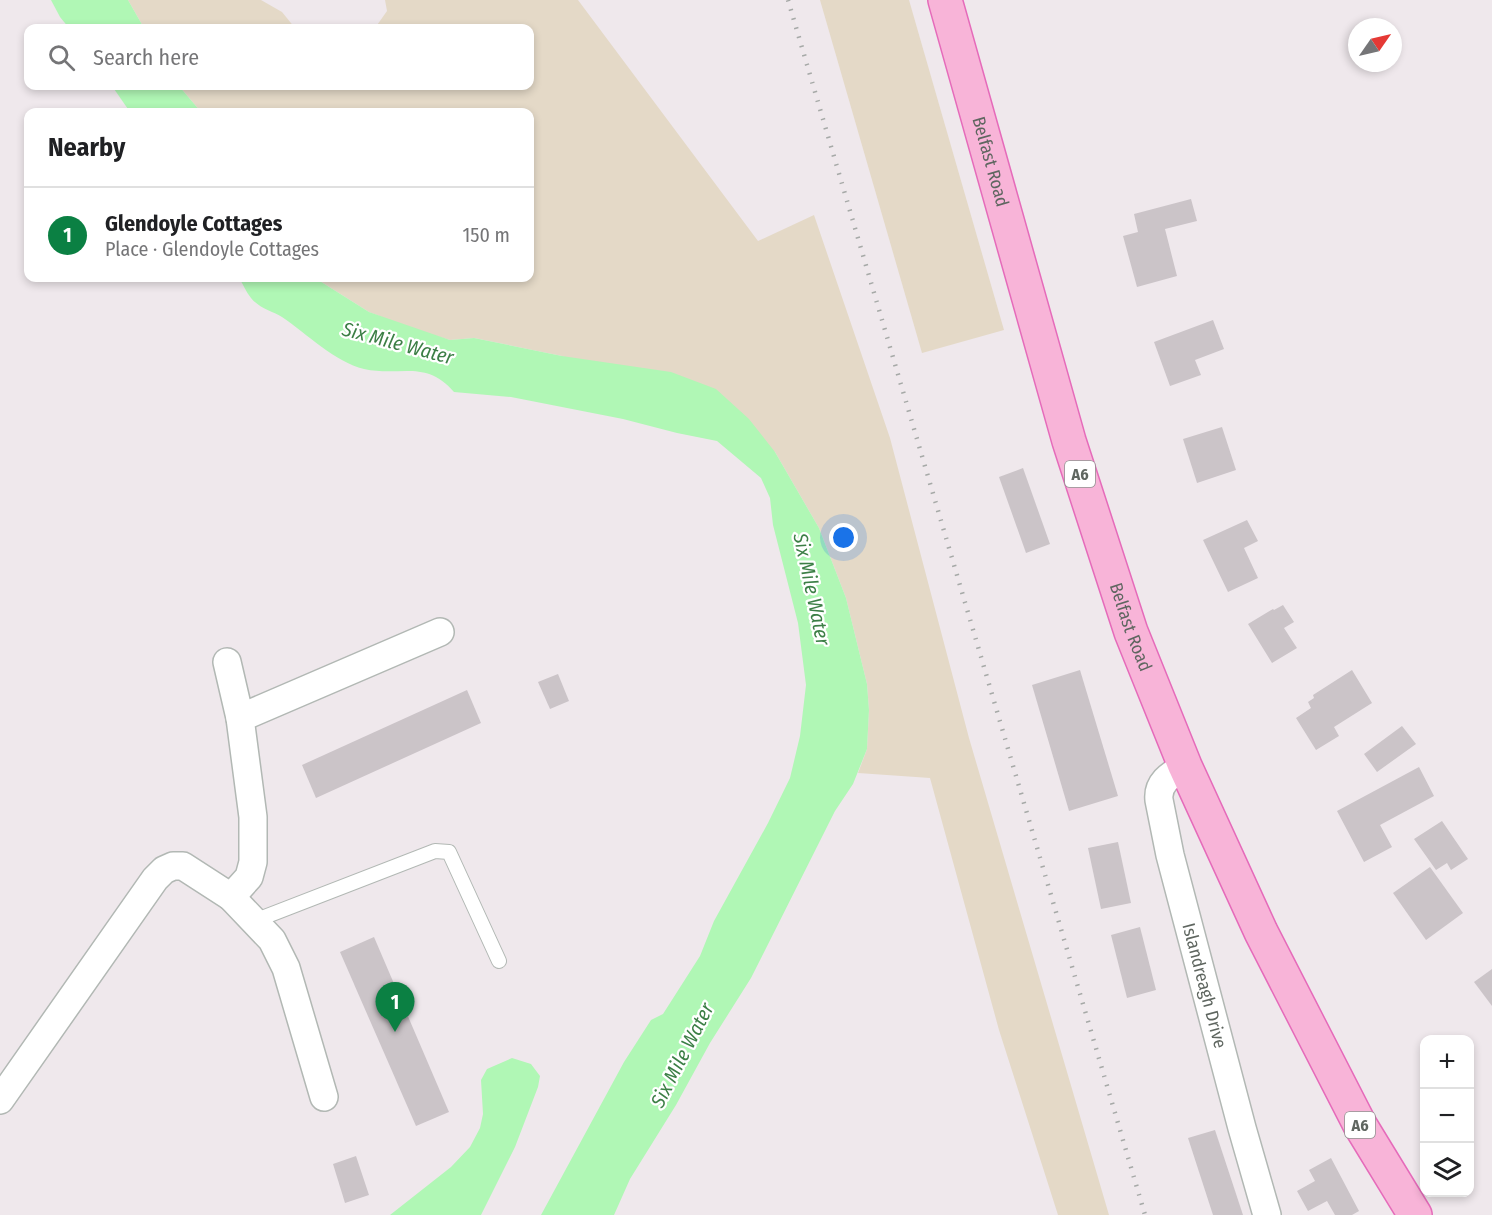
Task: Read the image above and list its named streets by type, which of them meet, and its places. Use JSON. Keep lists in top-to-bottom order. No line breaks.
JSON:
{"streets":{"main road":["Belfast Road","A6"],"street":["Islandreagh Drive"]},"crossings":[["Belfast Road","Islandreagh Drive"]],"water":["Six Mile Water"],"north":"top right","page":{"search":"Search here","heading":"Nearby","list":[{"mark":"1","name":"Glendoyle Cottages","note":"Place · Glendoyle Cottages","value":"150 m"}],"pins":"1","map_buttons":["+","−"]}}
